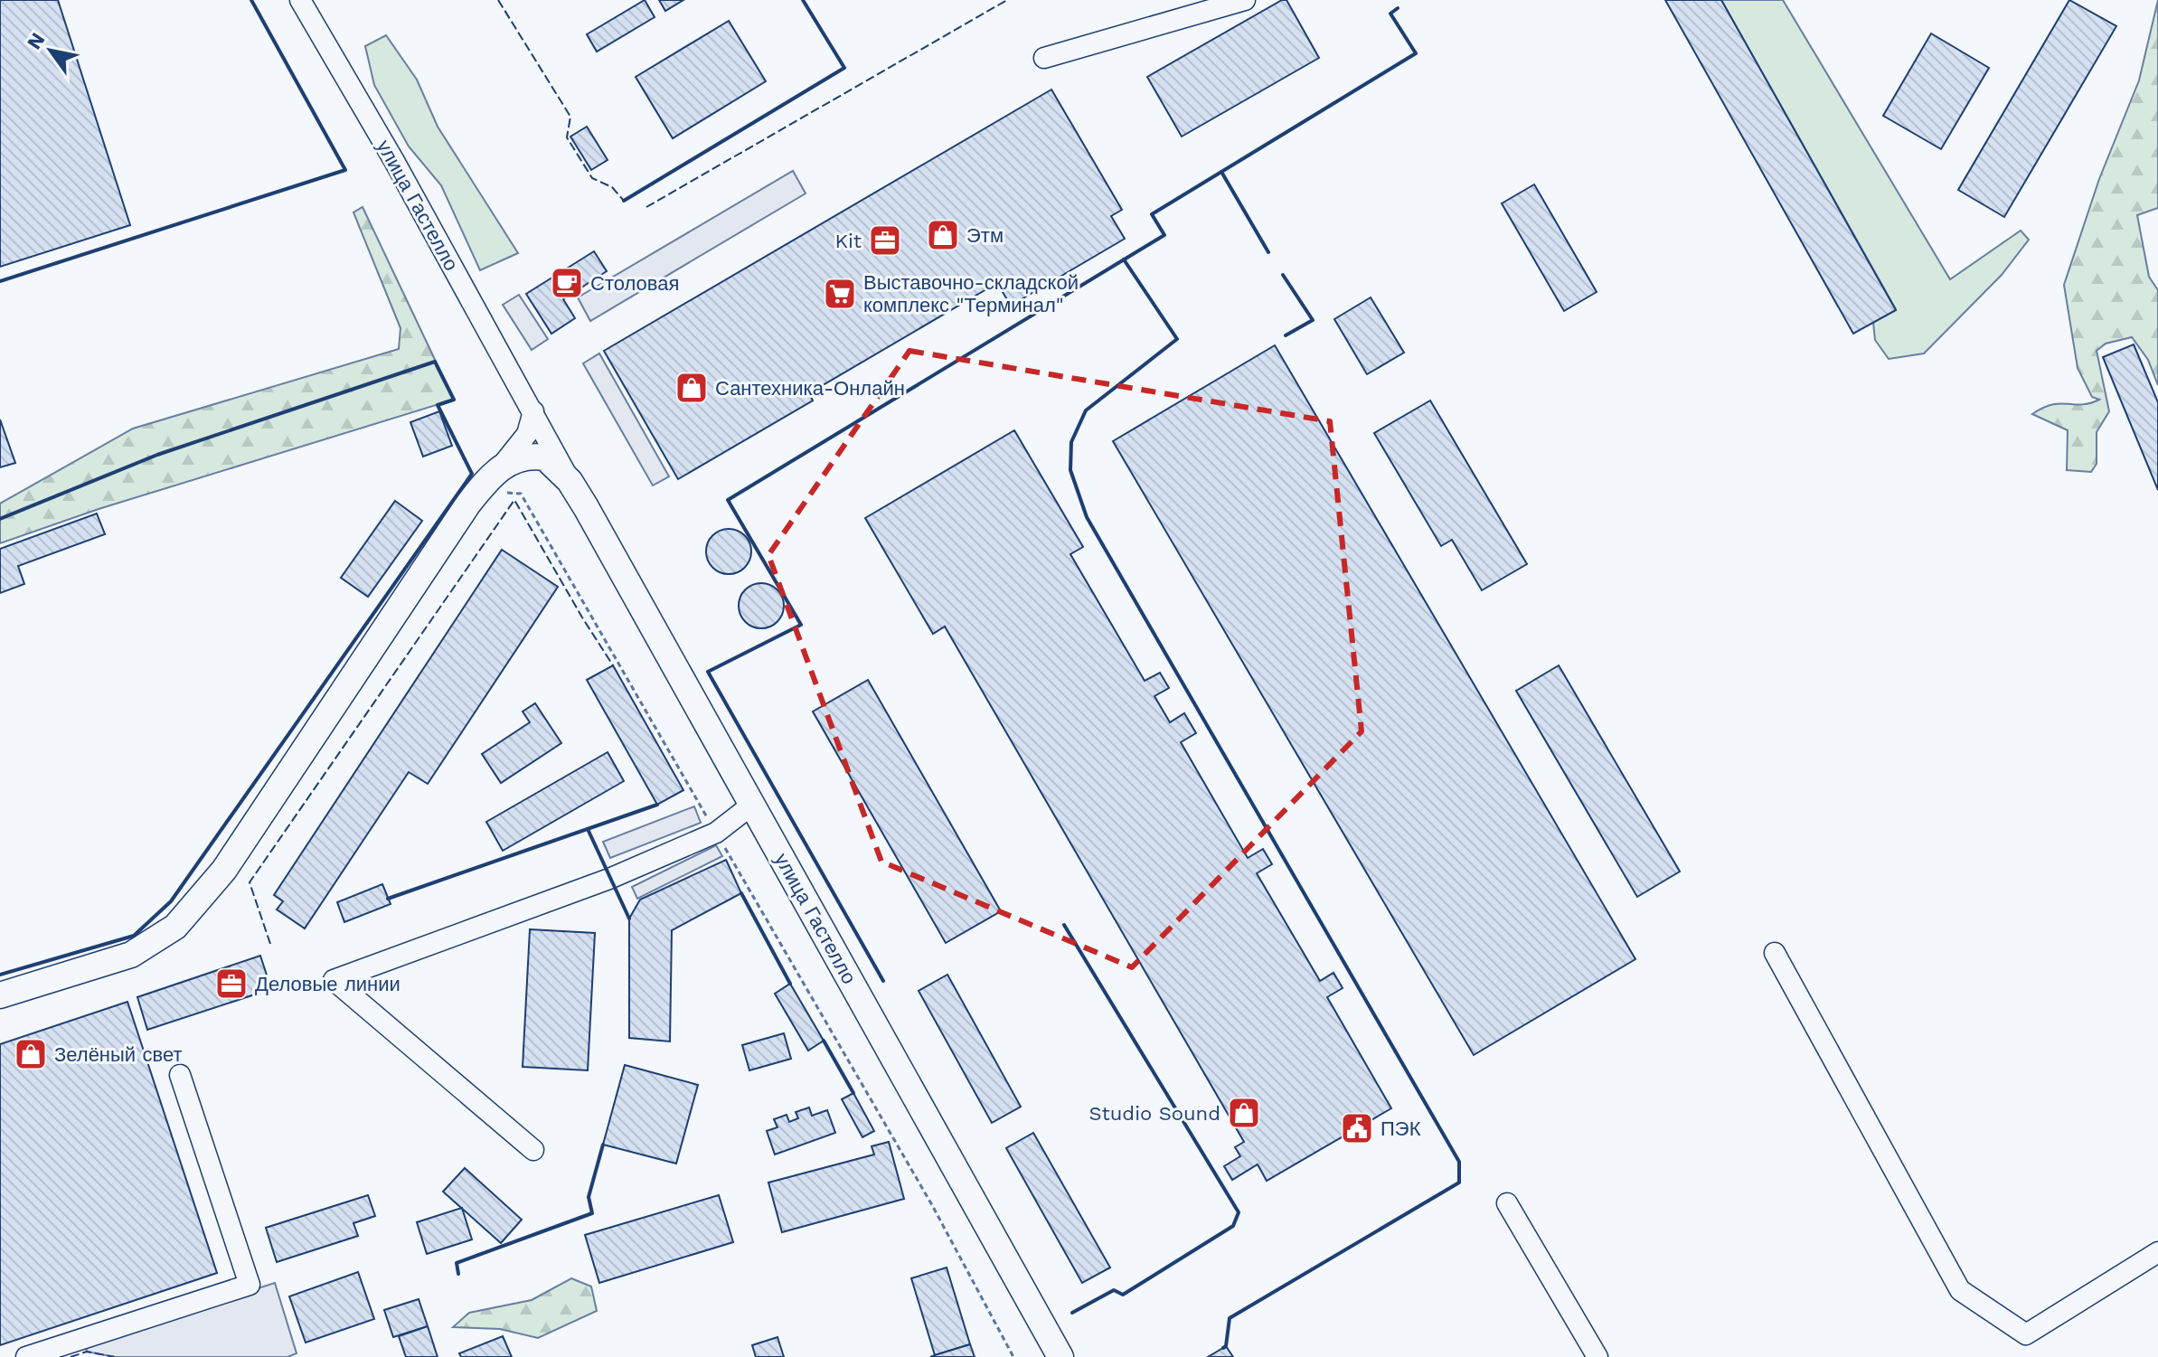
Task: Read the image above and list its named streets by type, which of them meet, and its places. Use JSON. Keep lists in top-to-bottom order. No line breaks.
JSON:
{"streets":{"main road":["улица Гастелло"]},"places":{"shop":["Этм","Сантехника-Онлайн","Зелёный свет","Studio Sound"],"office":["Kit","Деловые линии"],"cafe":["Столовая"],"supermarket":["Выставочно-складской комплекс \"Терминал\""],"public building":["ПЭК"]},"north":"top left"}
